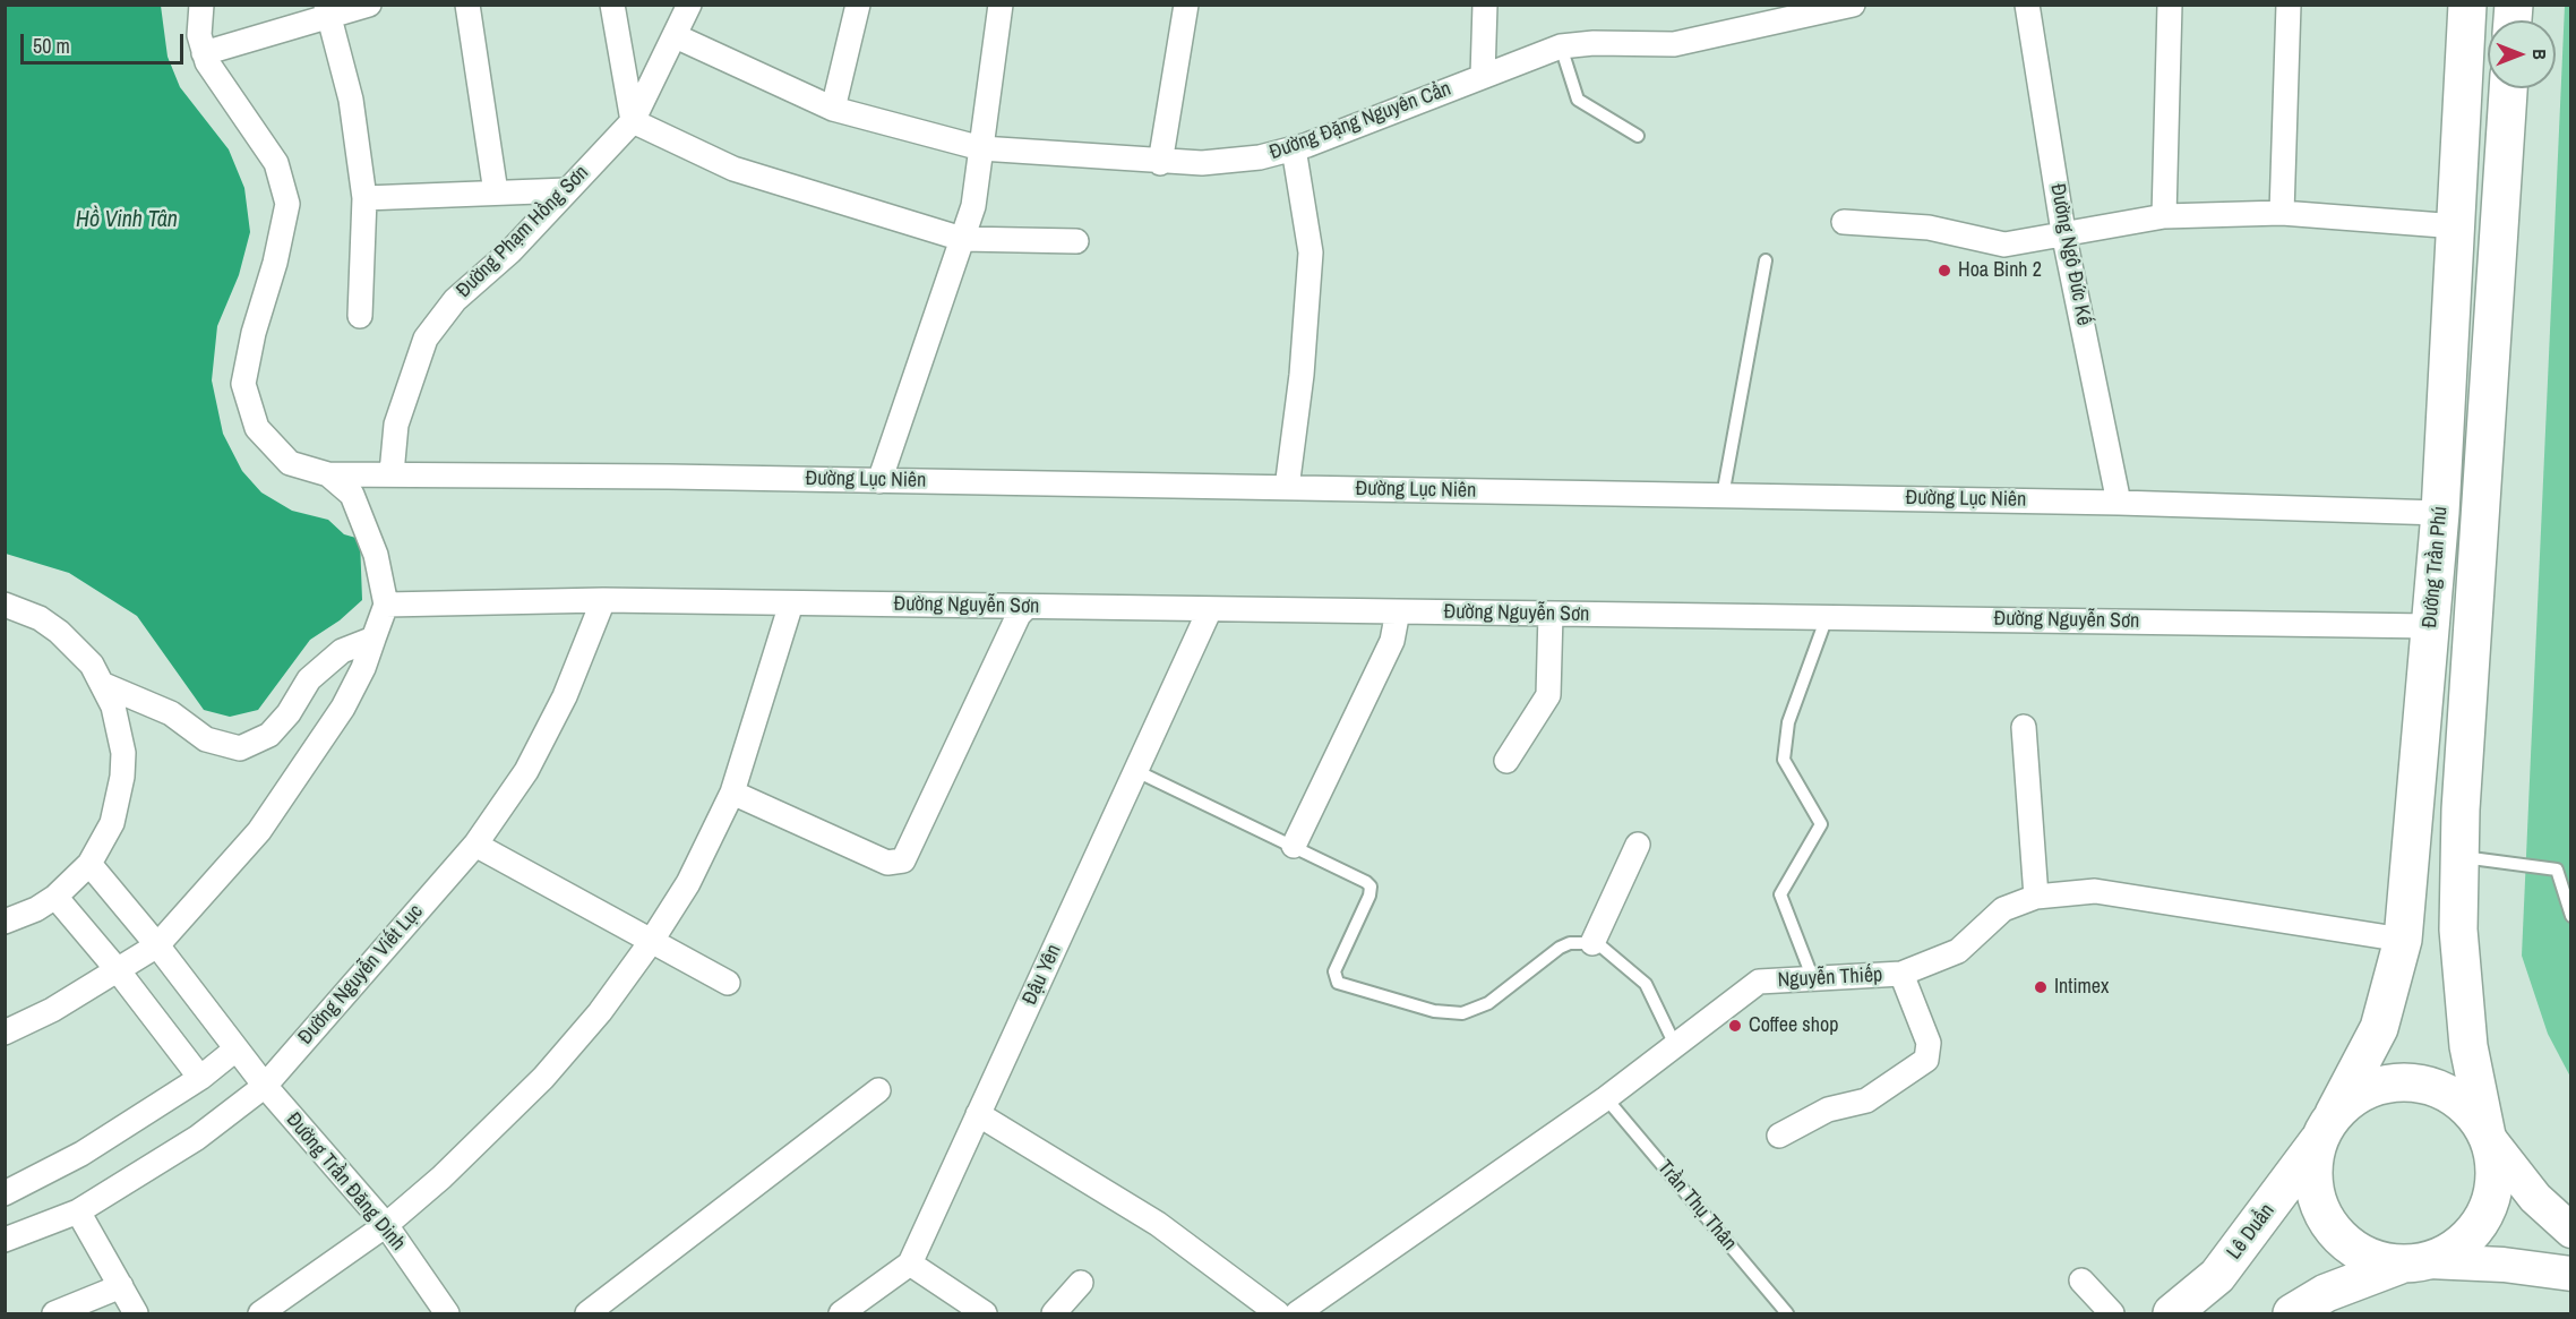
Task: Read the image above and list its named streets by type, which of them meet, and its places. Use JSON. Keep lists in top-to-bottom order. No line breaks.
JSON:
{"streets":{"main road":["Đường Trần Phú","Lê Duẩn"],"street":["Đường Đặng Nguyên Cẩn","Đường Phạm Hồng Sơn","Đường Ngô Đức Kế","Đường Lục Niên","Đường Nguyễn Sơn","Đường Nguyễn Viết Lục","Đậu Yên","Nguyễn Thiếp","Đường Trần Đăng Dinh"],"lane":["Trần Thụ Thân"]},"crossings":[["Đường Đặng Nguyên Cẩn","Đường Phạm Hồng Sơn"],["Đường Phạm Hồng Sơn","Đường Lục Niên"],["Đường Ngô Đức Kế","Đường Lục Niên"],["Đường Lục Niên","Đường Trần Phú"],["Đường Trần Phú","Đường Nguyễn Sơn"],["Đường Trần Phú","Nguyễn Thiếp"],["Đường Trần Phú","Lê Duẩn"],["Đường Nguyễn Sơn","Đường Nguyễn Viết Lục"],["Đường Nguyễn Sơn","Đậu Yên"],["Đường Nguyễn Viết Lục","Đường Trần Đăng Dinh"],["Nguyễn Thiếp","Trần Thụ Thân"]],"water":["Hồ Vinh Tân"],"places":["Hoa Binh 2","Intimex","Coffee shop"],"scale_bar":"50 m","north":"right"}
